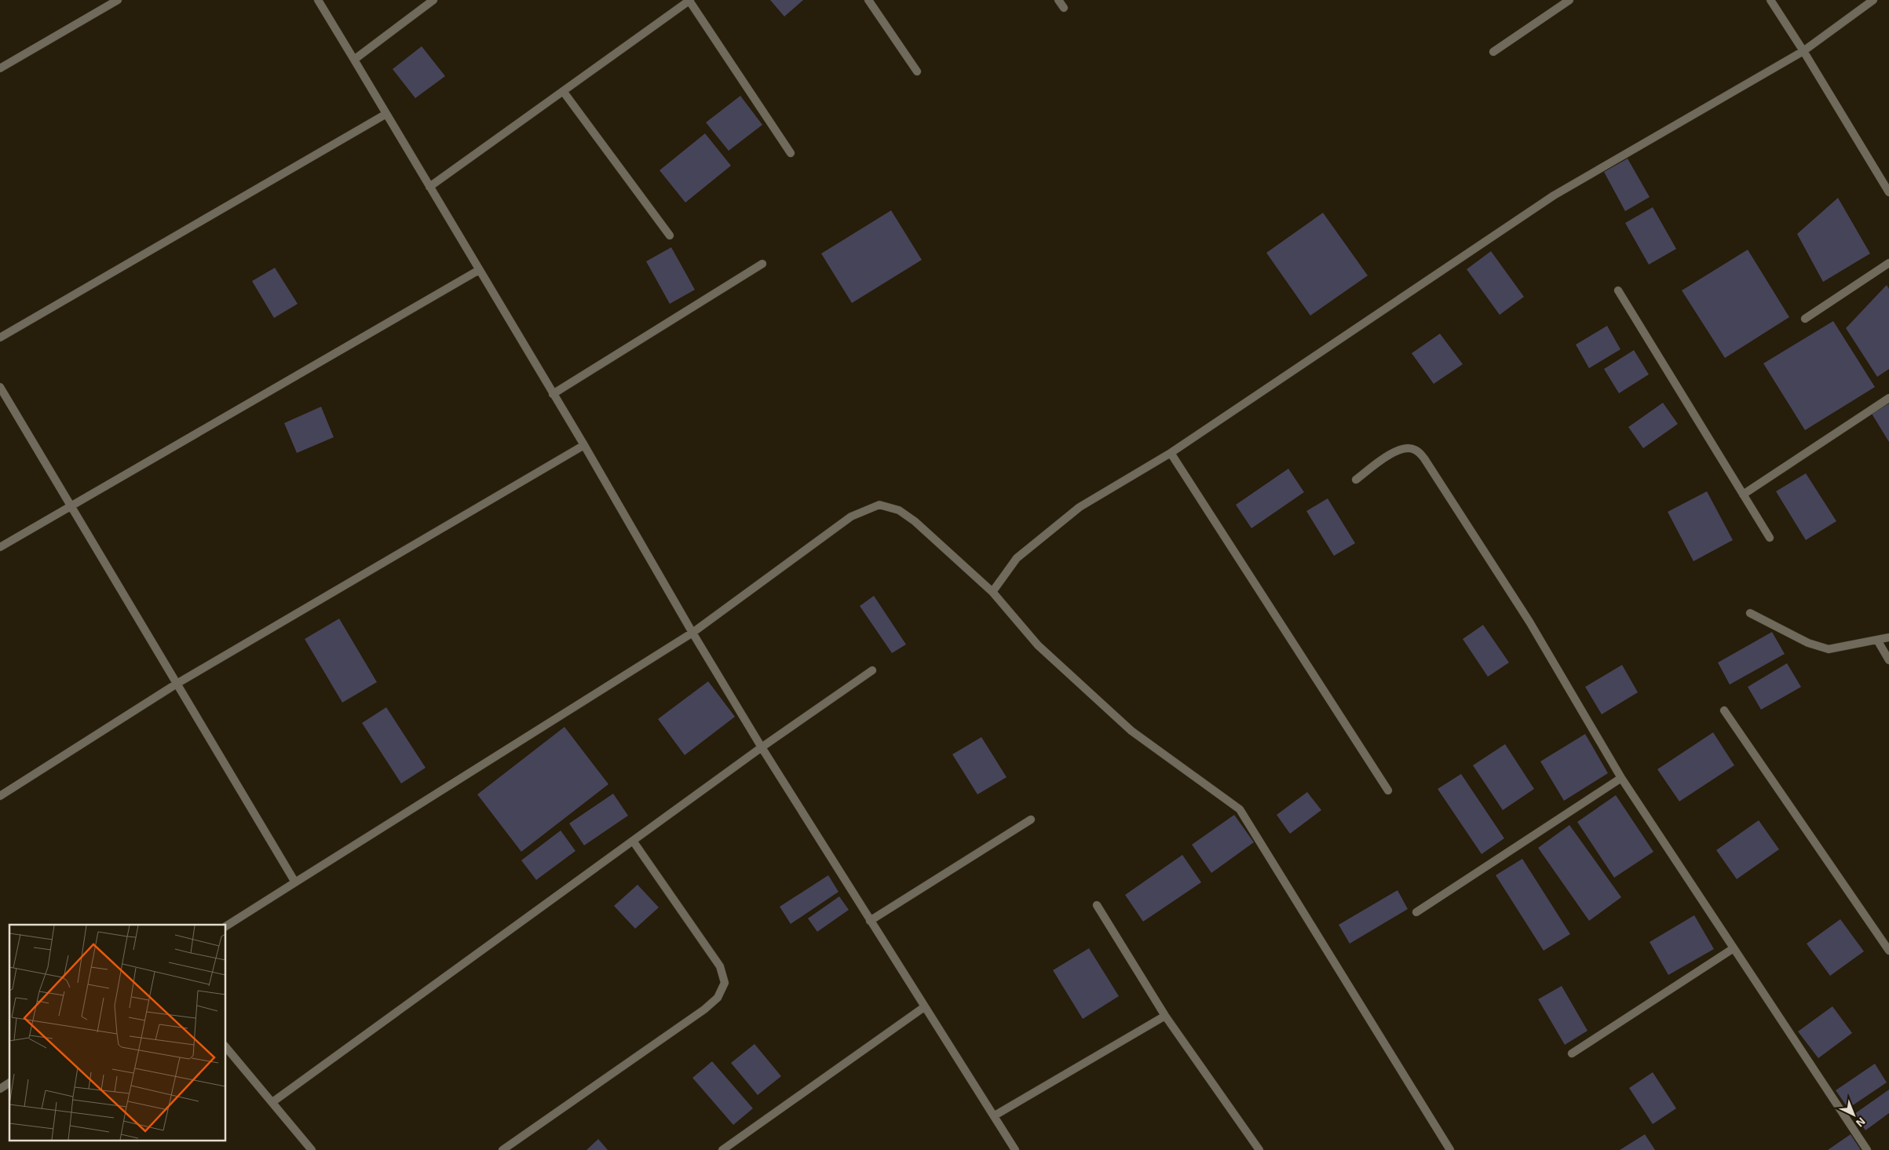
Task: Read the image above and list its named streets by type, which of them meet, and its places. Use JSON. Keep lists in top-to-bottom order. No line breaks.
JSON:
{"north":"bottom right"}
